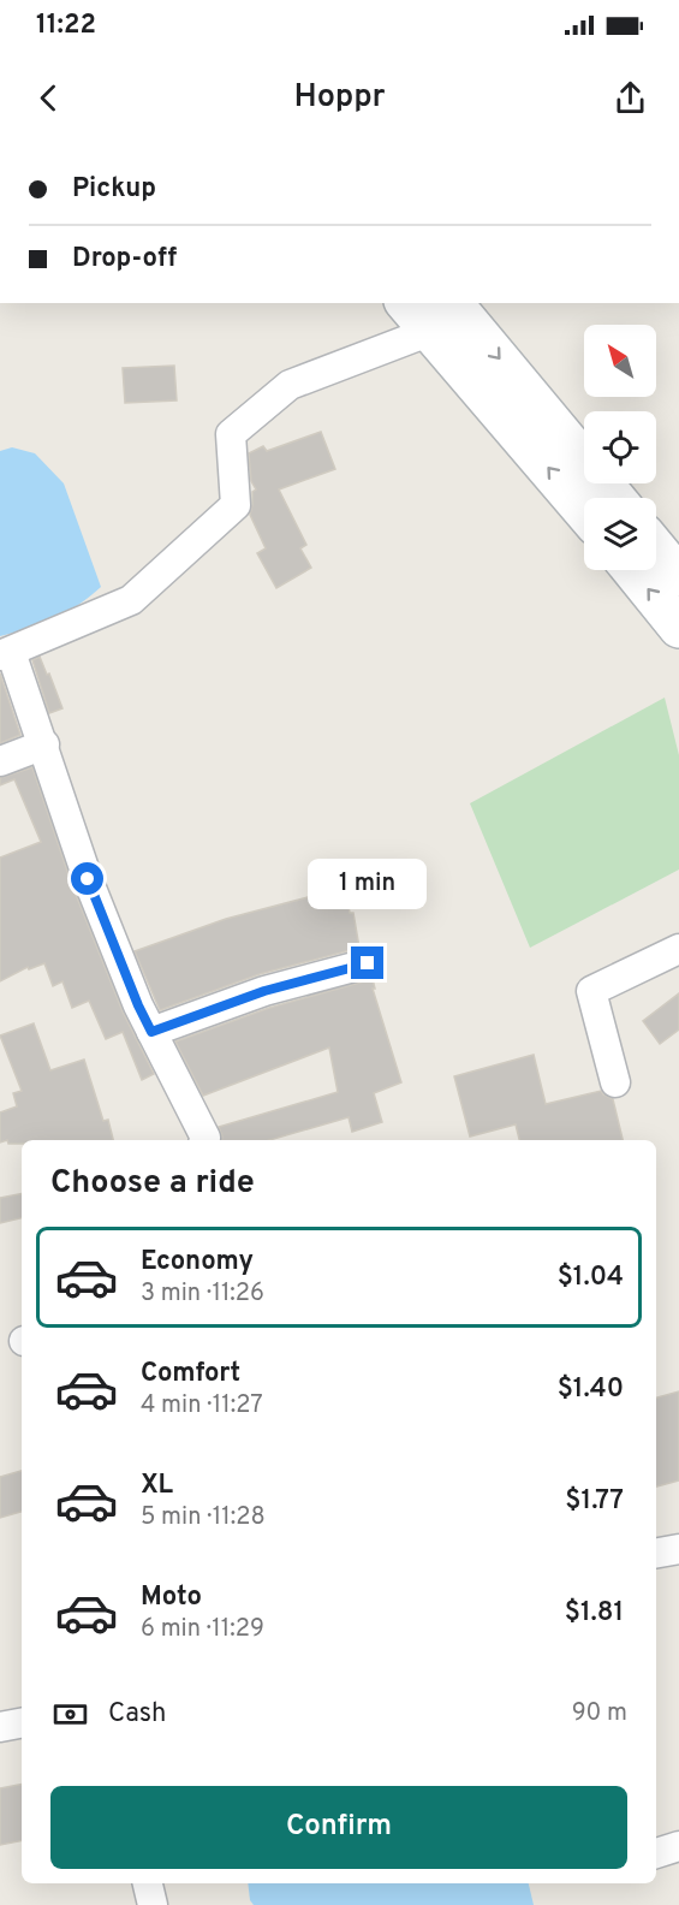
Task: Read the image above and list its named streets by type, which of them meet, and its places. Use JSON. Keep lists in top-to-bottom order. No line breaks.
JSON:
{"north":"top left","page":{"status":"11:22","header":"Hoppr","banner":["Pickup","Drop-off"],"bubble":"1 min","heading":"Choose a ride","list":[{"name":"Economy","note":"3 min · 11:26","value":"$1.04"},{"name":"Comfort","note":"4 min · 11:27","value":"$1.40"},{"name":"XL","note":"5 min · 11:28","value":"$1.77"},{"name":"Moto","note":"6 min · 11:29","value":"$1.81"}],"pay":["Cash","90 m"],"buttons":"Confirm"}}
